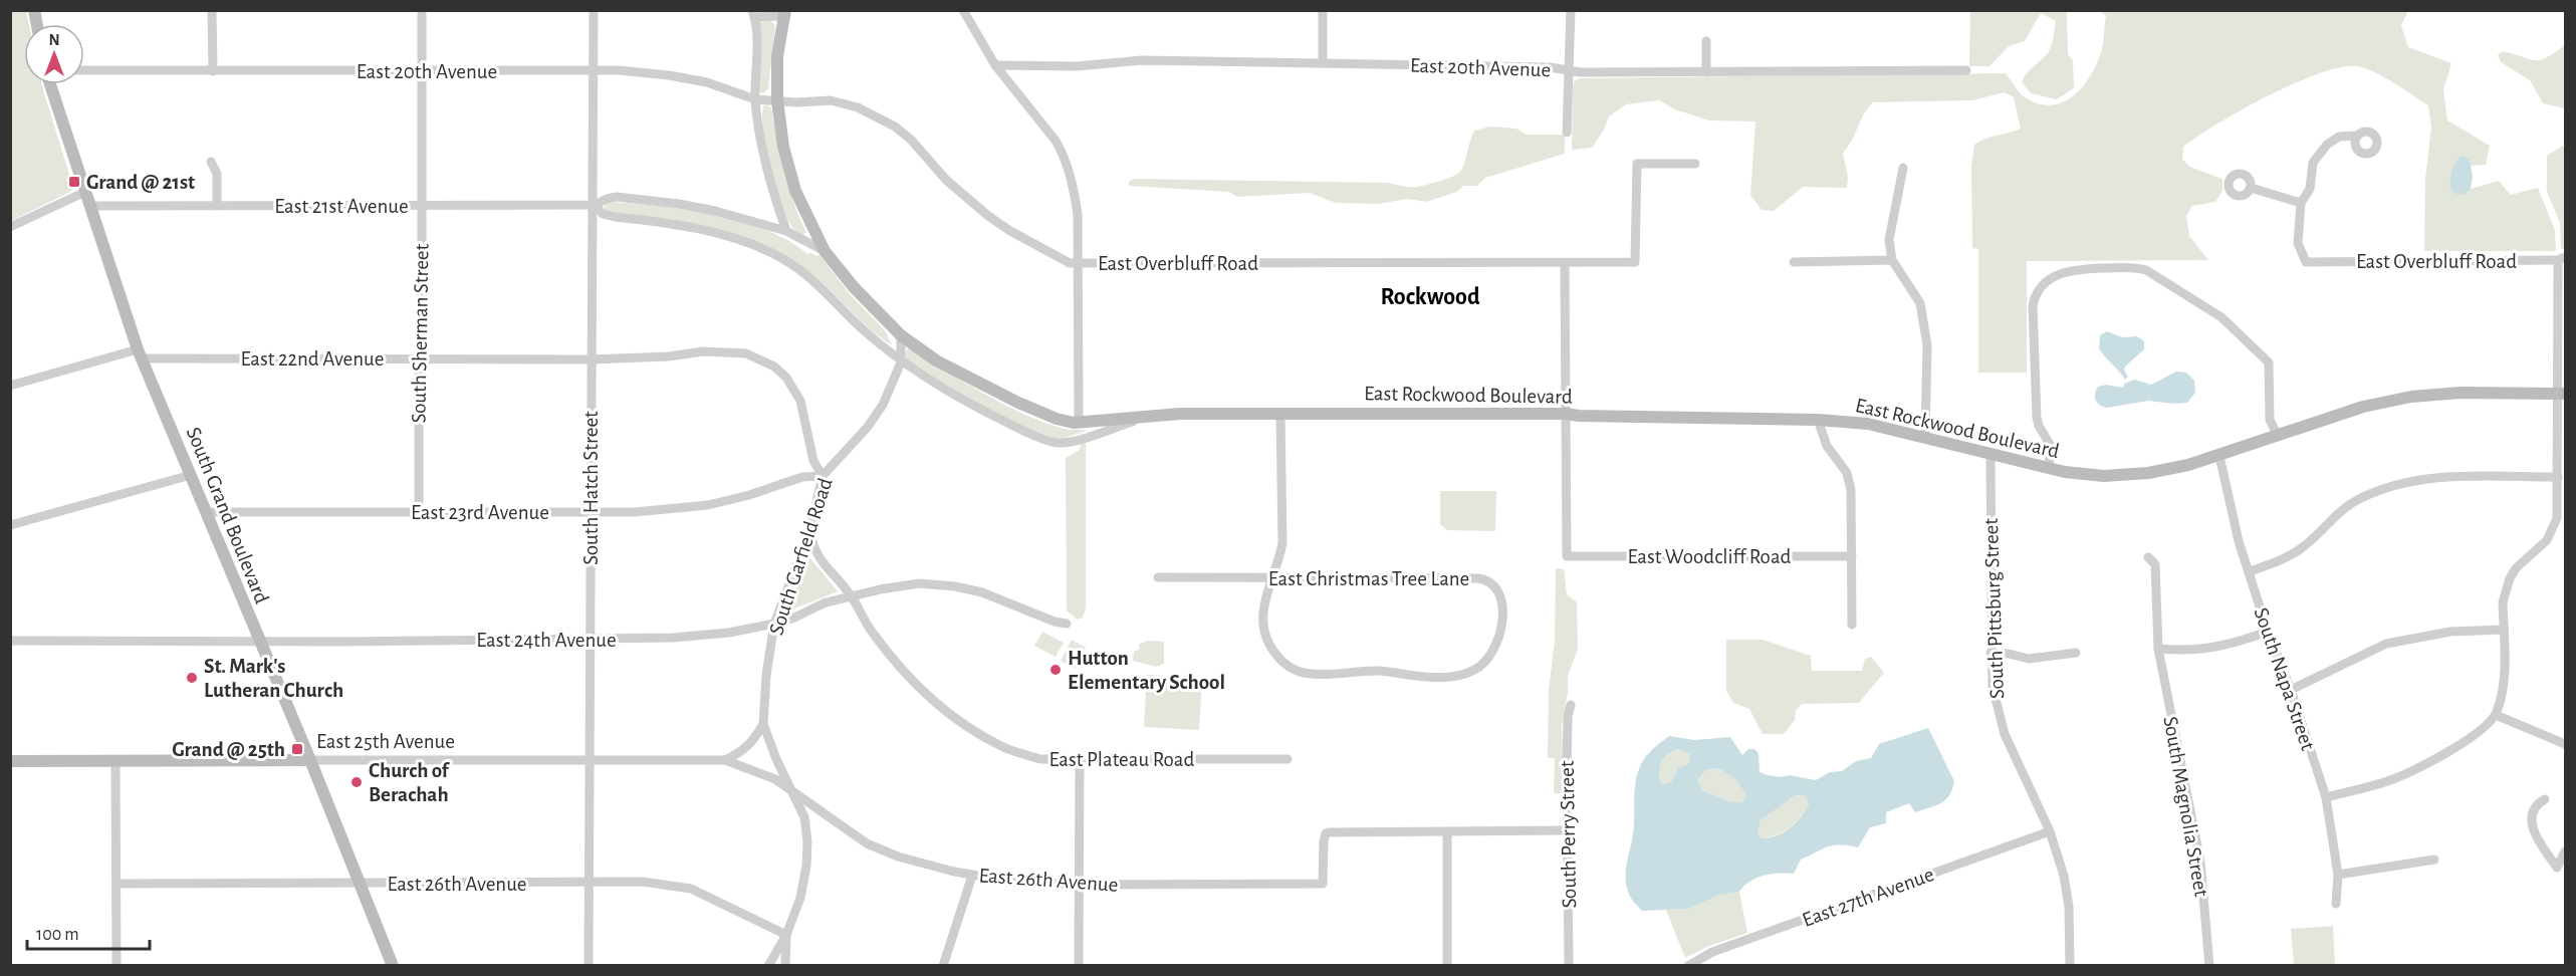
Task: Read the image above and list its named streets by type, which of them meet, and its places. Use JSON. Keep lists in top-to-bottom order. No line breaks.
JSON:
{"streets":{"street":["East 20th Avenue","East 21st Avenue","East Overbluff Road","South Sherman Street","East 22nd Avenue","East Rockwood Boulevard","South Hatch Street","East 23rd Avenue","South Grand Boulevard","South Garfield Road","East Woodcliff Road","East Christmas Tree Lane","South Pittsburg Street","East 24th Avenue","South Napa Street","East 25th Avenue","East Plateau Road","South Magnolia Street","South Perry Street","East 26th Avenue","East 27th Avenue"]},"crossings":[["East 20th Avenue","East Overbluff Road"],["East 20th Avenue","South Sherman Street"],["East 20th Avenue","East Rockwood Boulevard"],["East 20th Avenue","South Hatch Street"],["East 21st Avenue","South Sherman Street"],["East 21st Avenue","East Rockwood Boulevard"],["East 21st Avenue","South Hatch Street"],["East 21st Avenue","South Grand Boulevard"],["East Overbluff Road","East Rockwood Boulevard"],["South Sherman Street","East 22nd Avenue"],["South Sherman Street","East 23rd Avenue"],["East 22nd Avenue","South Hatch Street"],["East 22nd Avenue","South Grand Boulevard"],["East Rockwood Boulevard","South Hatch Street"],["East Rockwood Boulevard","South Garfield Road"],["East Rockwood Boulevard","East Woodcliff Road"],["East Rockwood Boulevard","South Pittsburg Street"],["East Rockwood Boulevard","South Napa Street"],["South Hatch Street","East 23rd Avenue"],["South Hatch Street","East 24th Avenue"],["South Hatch Street","East 25th Avenue"],["South Hatch Street","East 26th Avenue"],["East 23rd Avenue","South Grand Boulevard"],["East 23rd Avenue","South Garfield Road"],["South Grand Boulevard","East 24th Avenue"],["South Grand Boulevard","East 25th Avenue"],["South Grand Boulevard","East 26th Avenue"],["South Garfield Road","East 24th Avenue"],["South Garfield Road","East 25th Avenue"],["South Garfield Road","East Plateau Road"],["South Garfield Road","East 26th Avenue"],["South Pittsburg Street","East 27th Avenue"],["East 24th Avenue","East Plateau Road"],["East 25th Avenue","East 26th Avenue"]],"districts":["Rockwood"],"places":{"transit":["Grand @ 21st","Grand @ 25th"],"other":["Hutton Elementary School","St. Mark's Lutheran Church","Church of Berachah"]},"scale_bar":"100 m","north":"top"}
